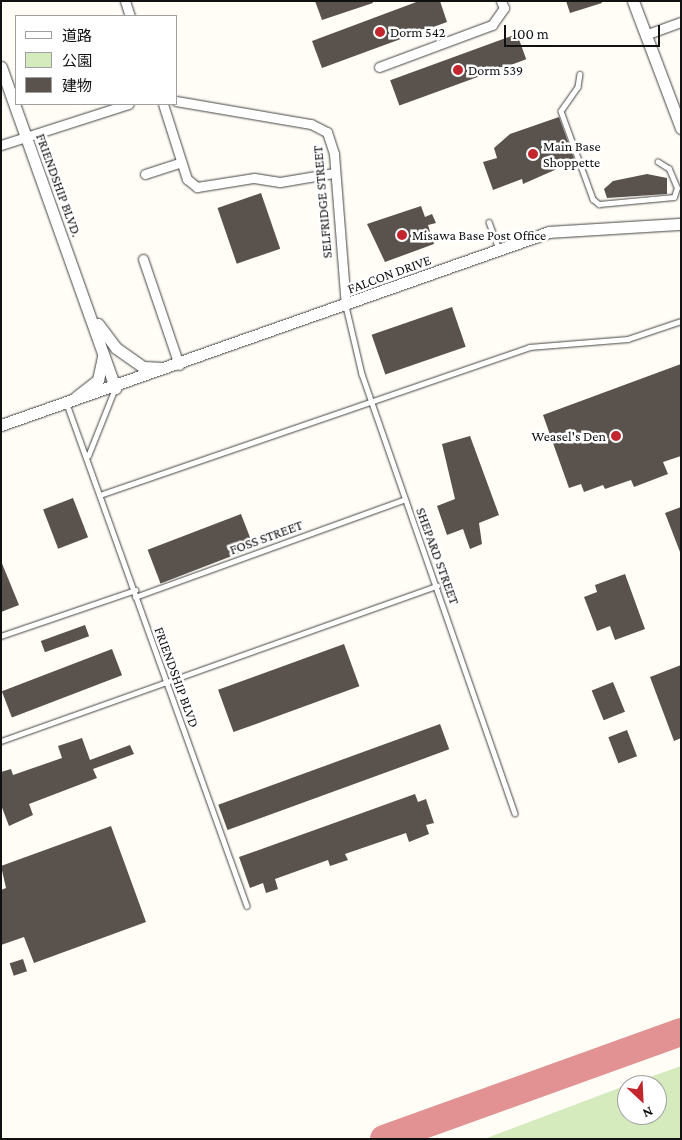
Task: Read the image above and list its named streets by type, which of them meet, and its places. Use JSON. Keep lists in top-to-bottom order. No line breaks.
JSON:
{"streets":{"street":["FRIENDSHIP BLVD.","SELFRIDGE STREET","FALCON DRIVE"],"lane":["FOSS STREET","SHEPARD STREET","FRIENDSHIP BLVD"]},"crossings":[["FRIENDSHIP BLVD.","FALCON DRIVE"],["FRIENDSHIP BLVD.","FRIENDSHIP BLVD"],["SELFRIDGE STREET","FALCON DRIVE"],["SELFRIDGE STREET","SHEPARD STREET"],["FALCON DRIVE","SHEPARD STREET"],["FALCON DRIVE","FRIENDSHIP BLVD"],["FOSS STREET","SHEPARD STREET"],["FOSS STREET","FRIENDSHIP BLVD"]],"places":["Dorm 542","Dorm 539","Main Base Shoppette","Misawa Base Post Office","Weasel's Den"],"legend":["道路","公園","建物"],"scale_bar":"100 m","north":"bottom right"}
